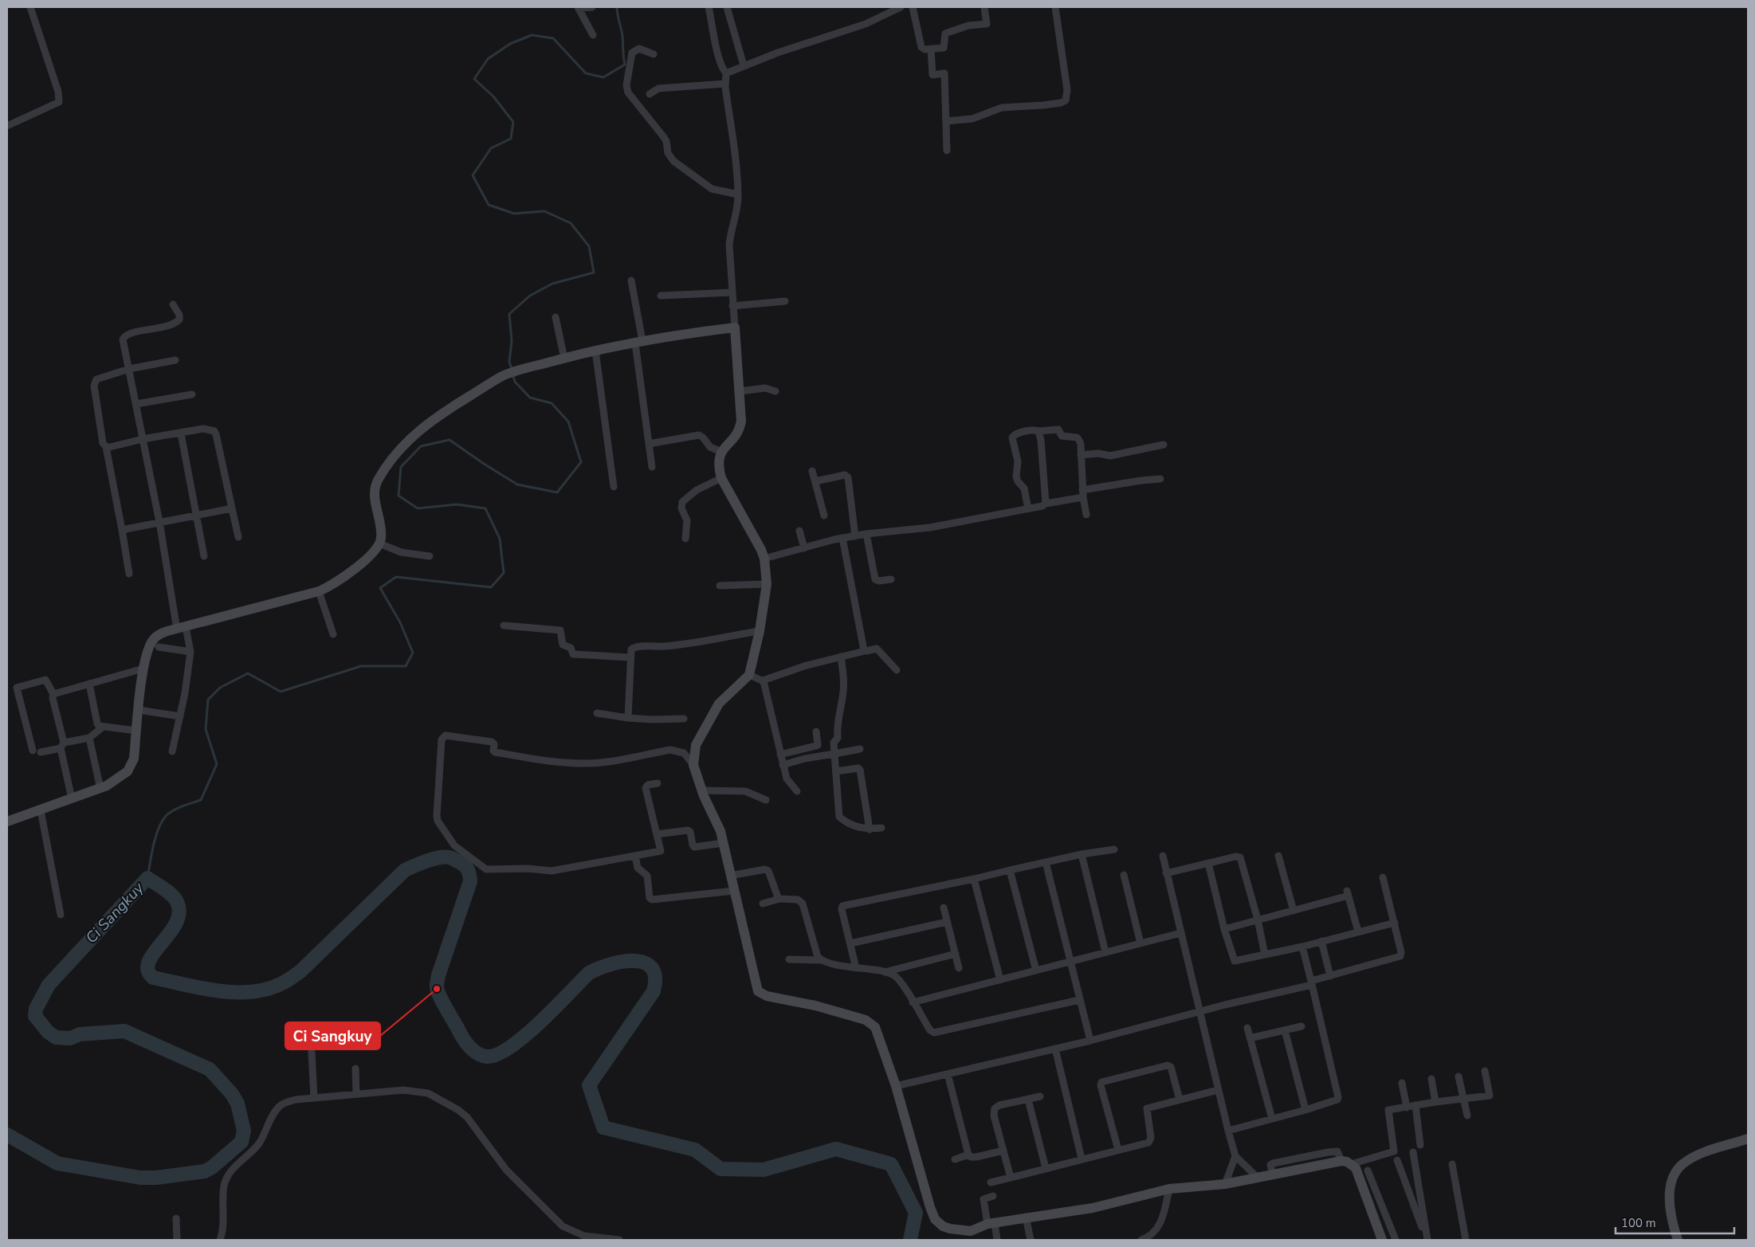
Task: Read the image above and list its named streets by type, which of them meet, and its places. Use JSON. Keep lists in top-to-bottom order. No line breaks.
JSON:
{"water":["Ci Sangkuy"],"places":["Ci Sangkuy"],"scale_bar":"100 m"}
